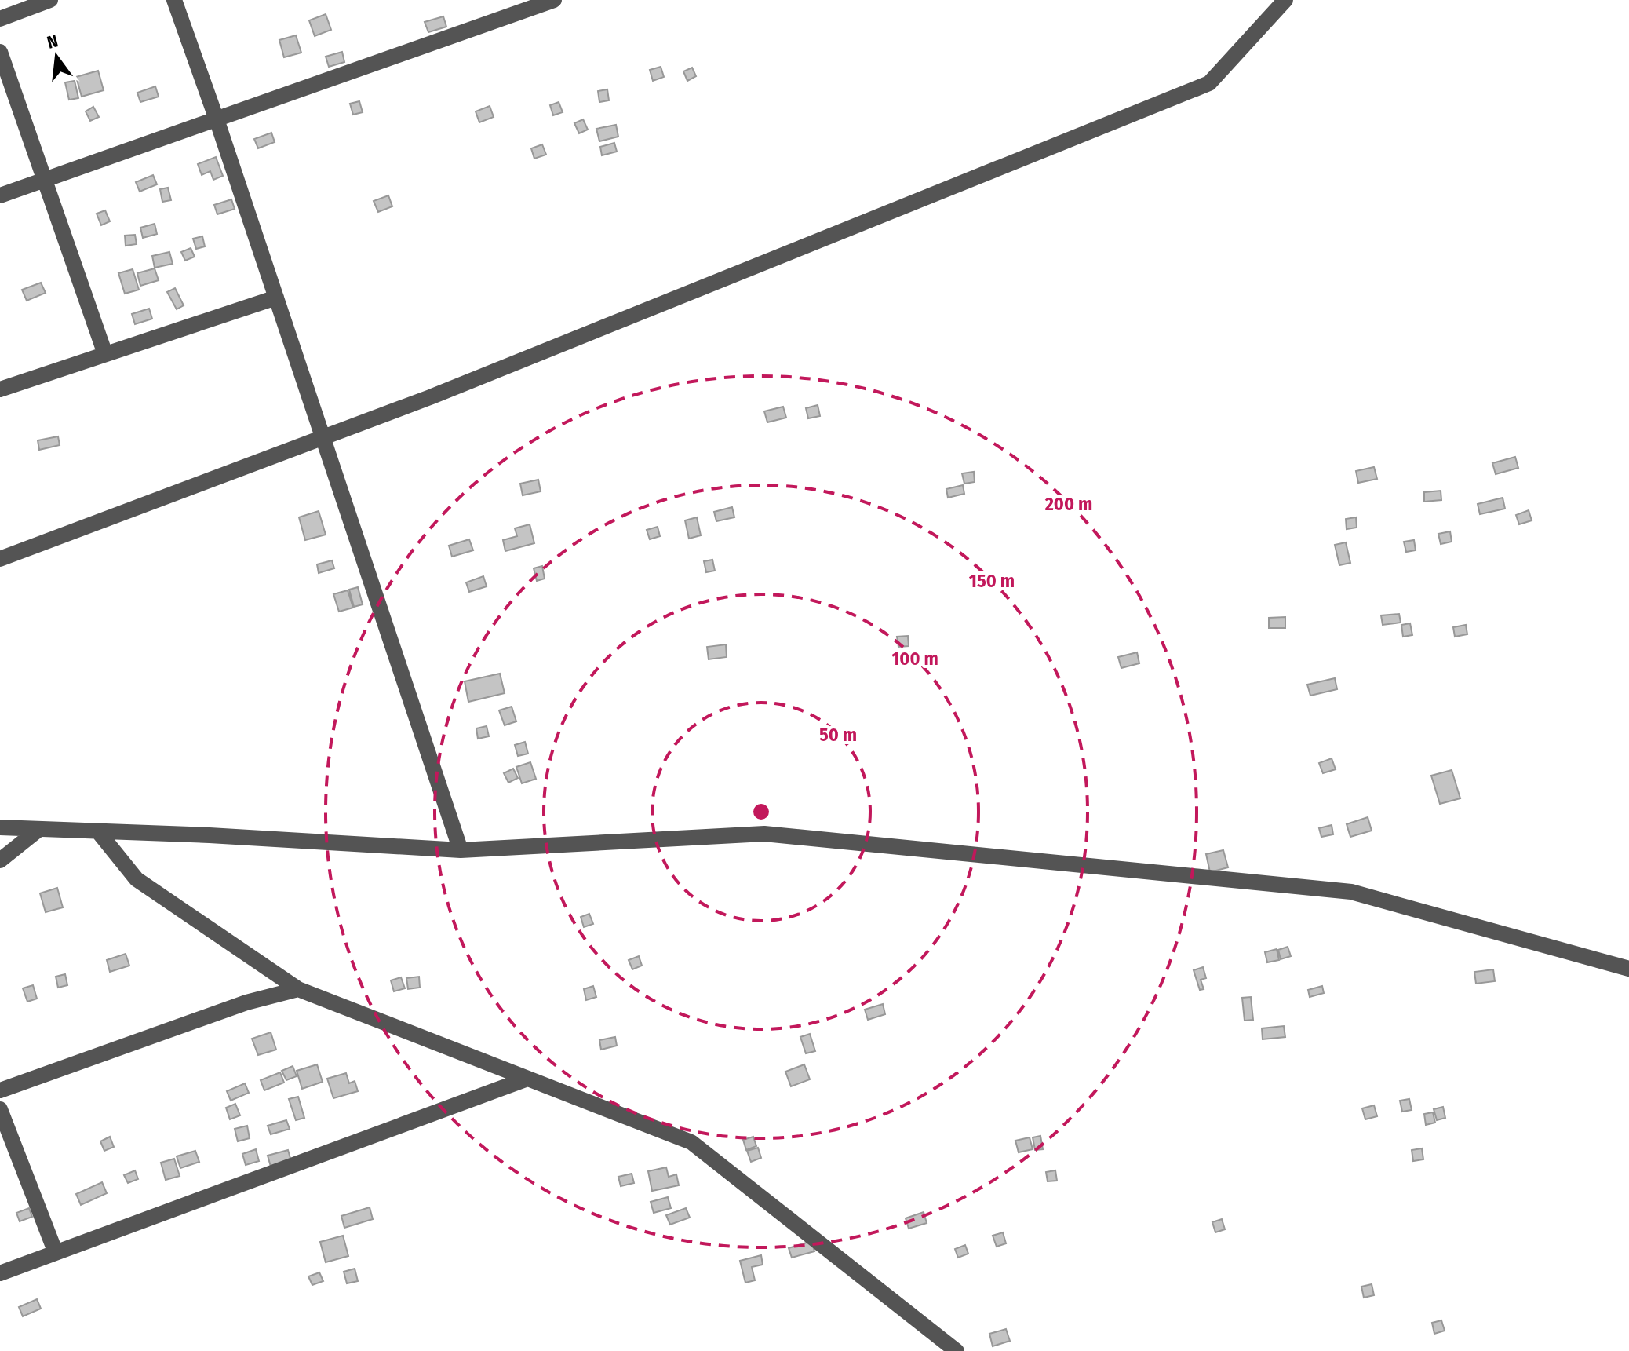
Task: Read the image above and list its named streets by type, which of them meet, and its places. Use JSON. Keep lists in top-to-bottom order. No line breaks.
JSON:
{"north":"top","rings":["200 m","150 m","100 m","50 m"]}
